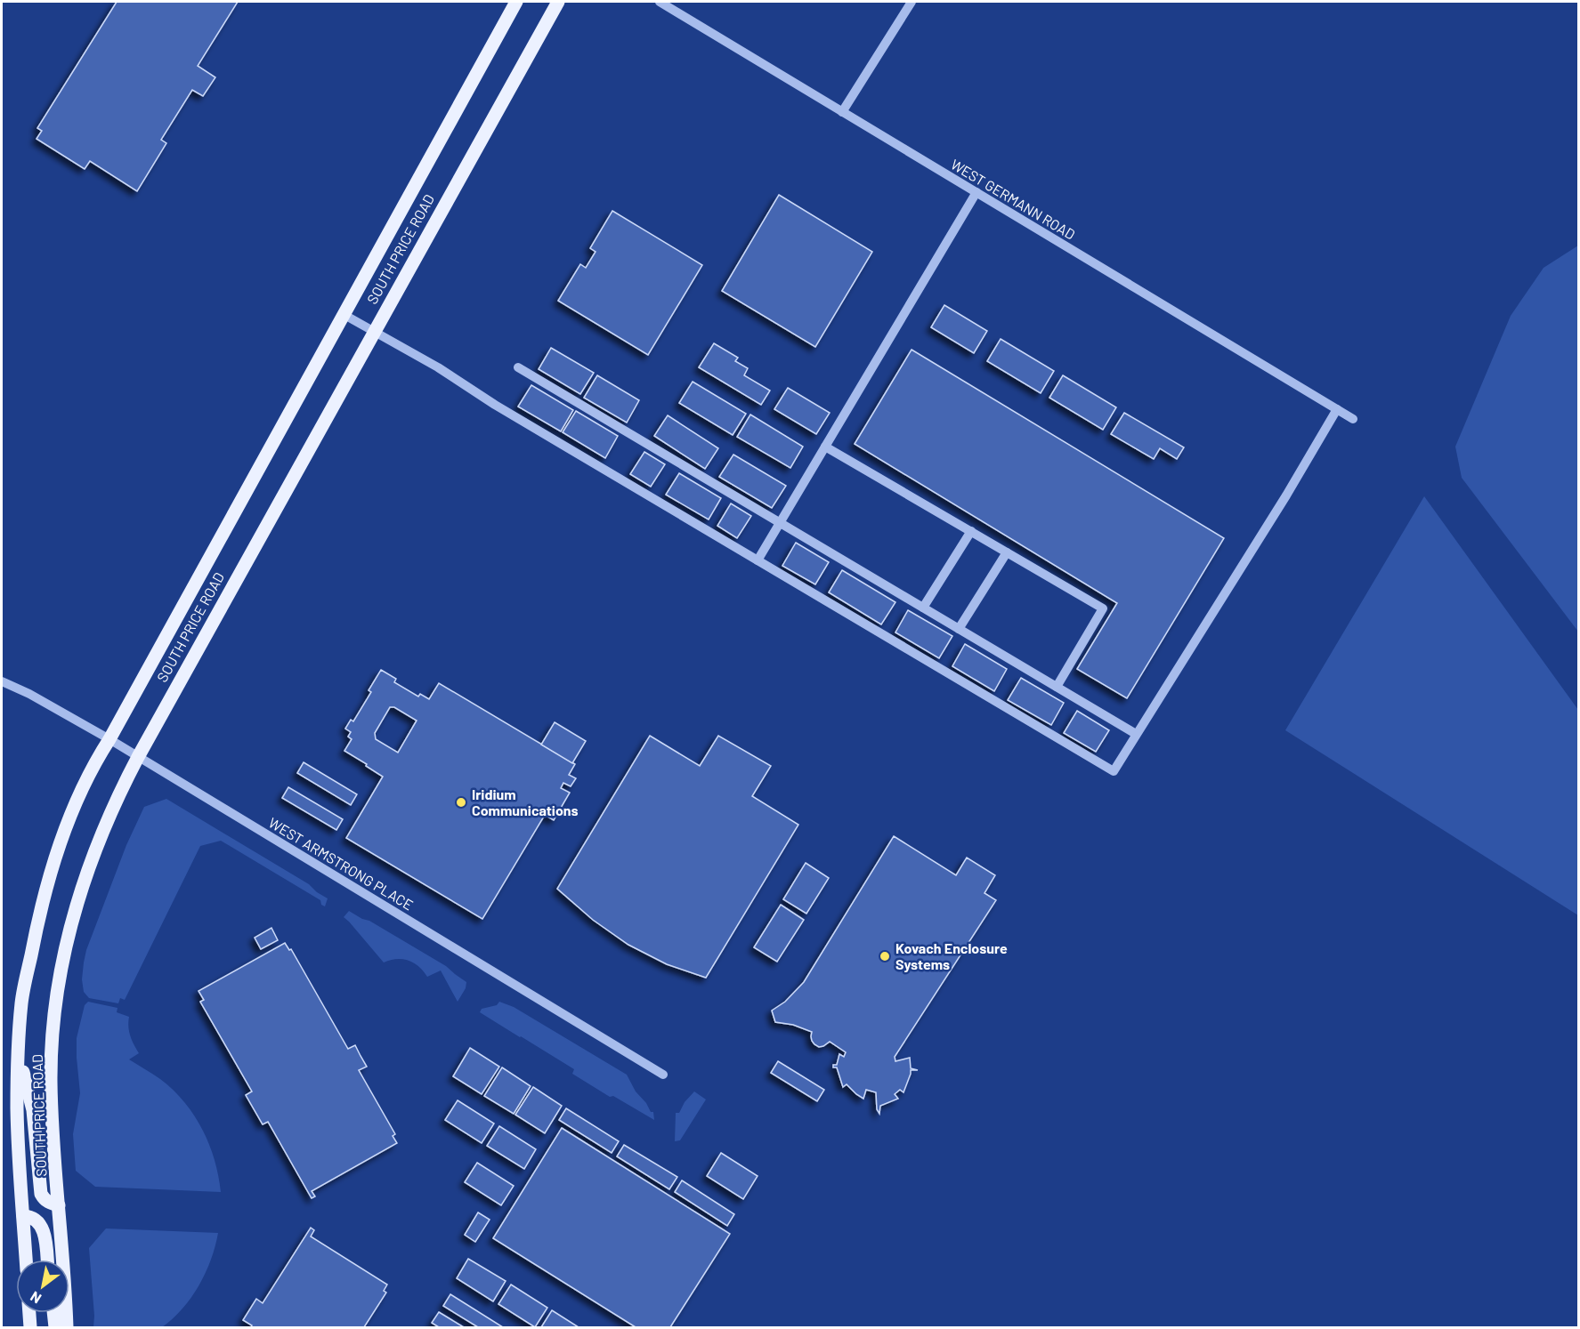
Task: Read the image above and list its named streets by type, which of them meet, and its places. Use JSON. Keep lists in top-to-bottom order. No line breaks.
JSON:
{"streets":{"main road":["SOUTH PRICE ROAD"],"street":["WEST GERMANN ROAD","WEST ARMSTRONG PLACE"]},"crossings":[["SOUTH PRICE ROAD","WEST ARMSTRONG PLACE"]],"places":["Iridium Communications","Kovach Enclosure Systems"],"north":"bottom left"}
